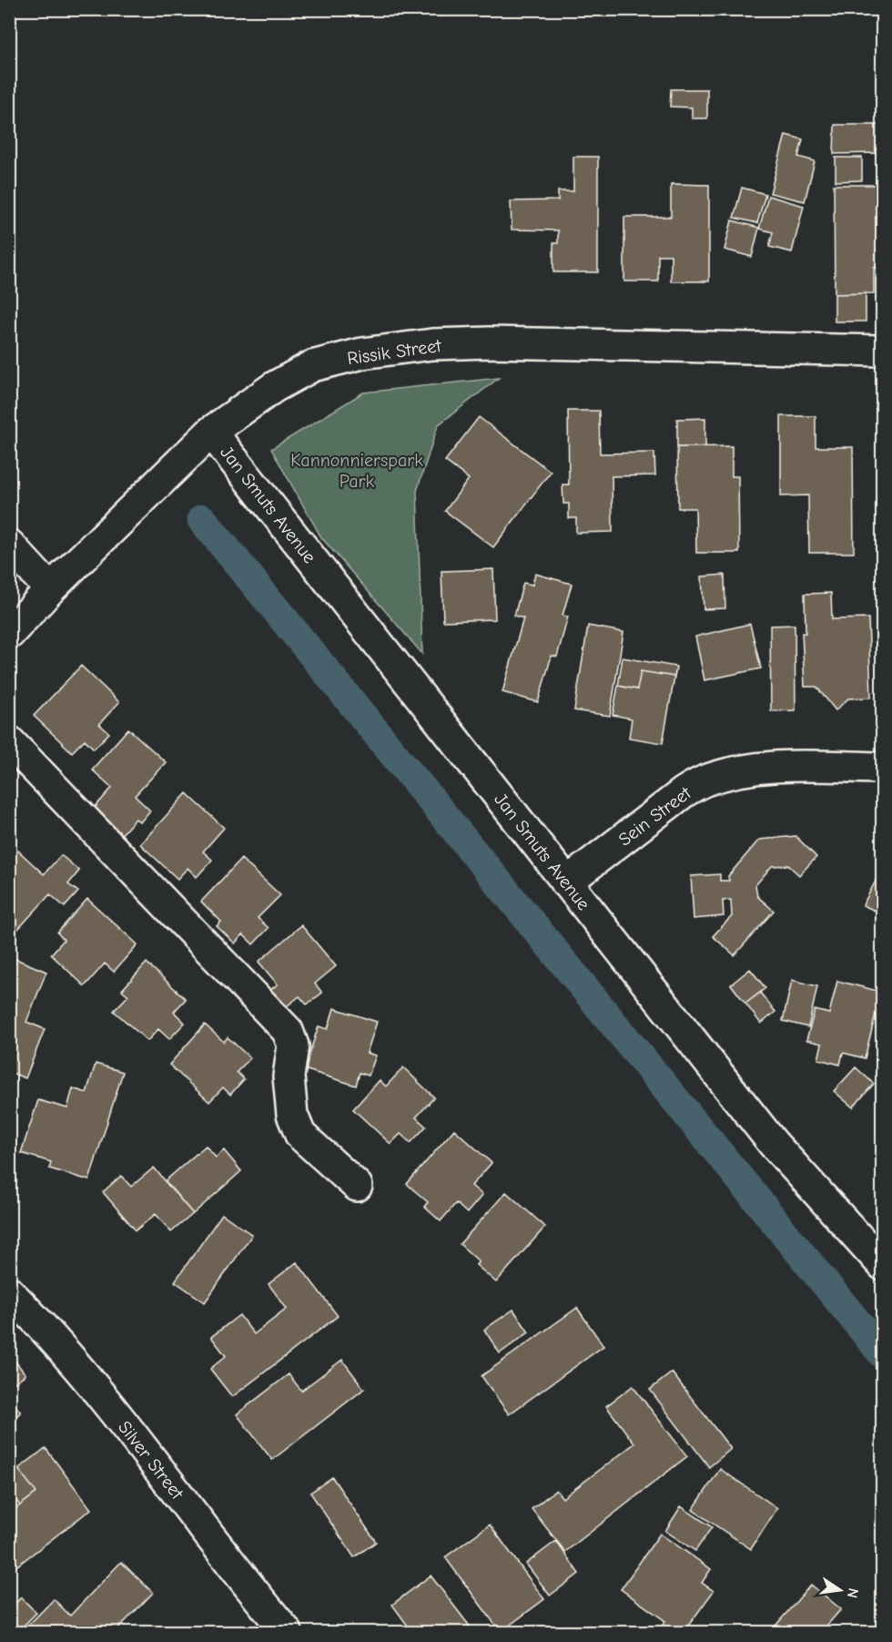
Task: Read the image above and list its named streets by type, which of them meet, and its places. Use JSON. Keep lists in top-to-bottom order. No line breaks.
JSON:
{"streets":{"street":["Rissik Street","Jan Smuts Avenue","Sein Street","Silver Street"]},"crossings":[["Rissik Street","Jan Smuts Avenue"],["Jan Smuts Avenue","Sein Street"]],"parks":["Kannonnierspark Park"],"north":"right"}
